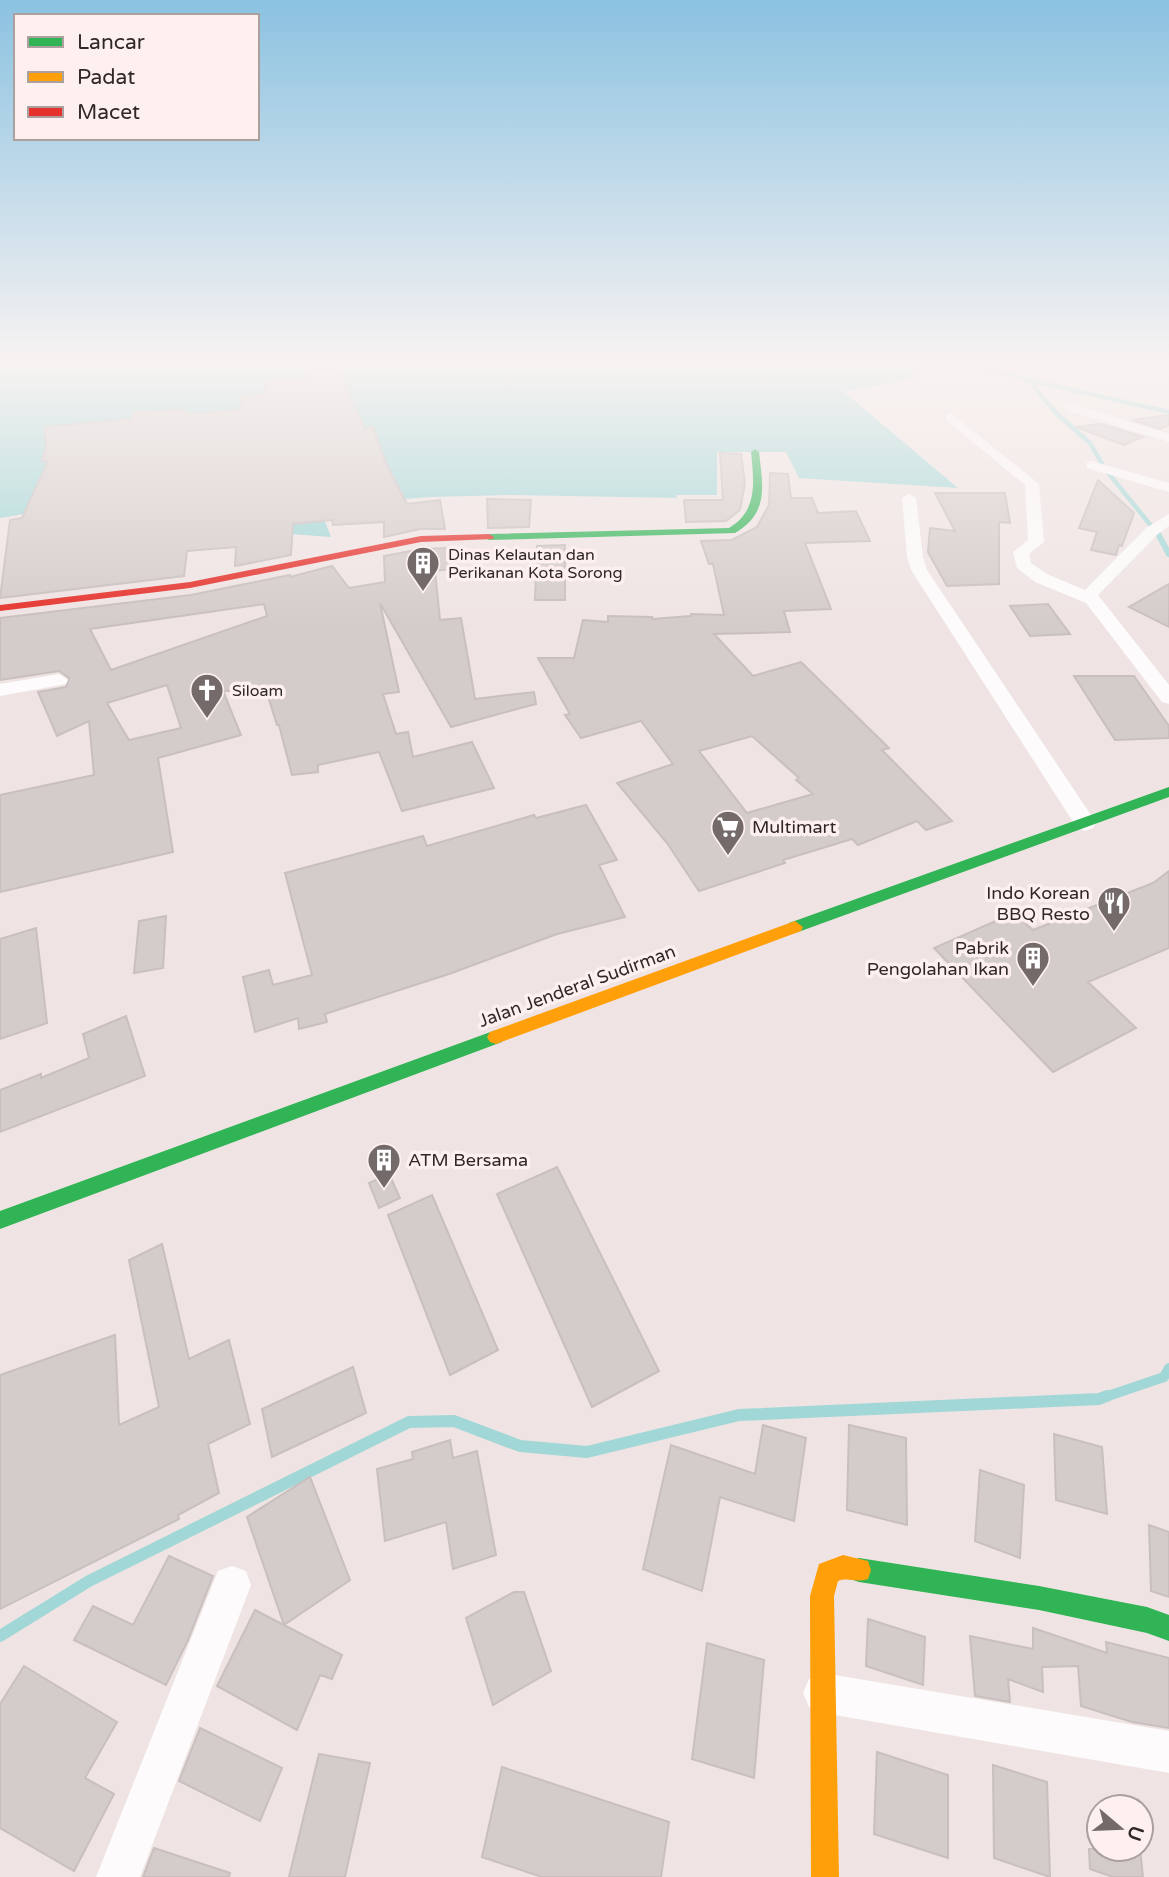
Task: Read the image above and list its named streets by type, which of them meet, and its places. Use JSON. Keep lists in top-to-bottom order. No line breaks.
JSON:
{"streets":{"street":["Jalan Jenderal Sudirman"]},"places":{"building":["Dinas Kelautan dan Perikanan Kota Sorong","Pabrik Pengolahan Ikan","ATM Bersama"],"church":["Siloam"],"supermarket":["Multimart"],"restaurant":["Indo Korean BBQ Resto"]},"legend":["Lancar","Padat","Macet"],"north":"right"}
